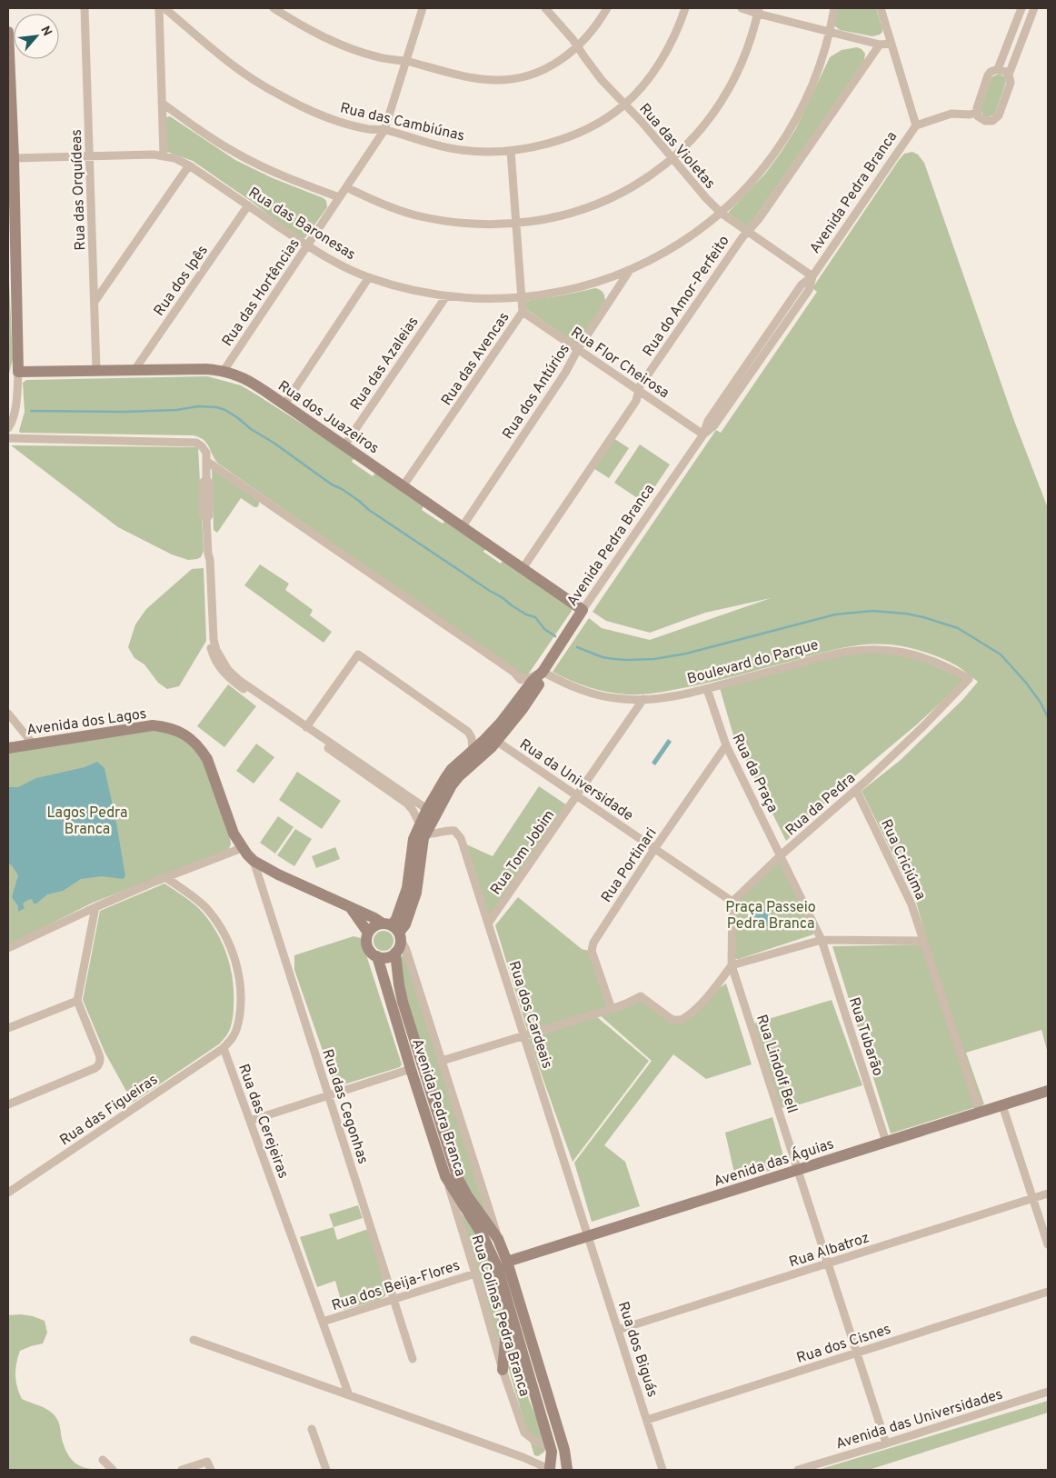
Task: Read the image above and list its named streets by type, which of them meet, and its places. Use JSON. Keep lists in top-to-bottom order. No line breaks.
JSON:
{"streets":{"street":["Rua das Cambiúnas","Rua das Violetas","Rua das Orquídeas","Avenida Pedra Branca","Rua das Baronesas","Rua dos Ipês","Rua das Hortências","Rua do Amor-Perfeito","Rua das Avencas","Rua Flor Cheirosa","Rua das Azaleias","Rua dos Antúrios","Rua dos Juazeiros","Boulevard do Parque","Avenida dos Lagos","Rua da Praça","Rua da Universidade","Rua da Pedra","Rua Tom Jobim","Rua Criciúma","Rua Portinari","Rua dos Cardeais","Rua Tubarão","Rua Lindolf Bell","Rua das Cegonhas","Rua das Figueiras","Rua das Cerejeiras","Avenida das Águias","Rua Albatroz","Rua dos Beija-Flores","Rua Colinas Pedra Branca","Rua dos Cisnes","Rua dos Biguás","Avenida das Universidades"]},"crossings":[["Rua das Cambiúnas","Rua das Violetas"],["Rua das Cambiúnas","Rua das Hortências"],["Rua das Cambiúnas","Rua das Avencas"],["Rua das Violetas","Avenida Pedra Branca"],["Rua das Violetas","Rua das Baronesas"],["Rua das Violetas","Rua do Amor-Perfeito"],["Rua das Orquídeas","Rua das Baronesas"],["Rua das Orquídeas","Rua dos Juazeiros"],["Avenida Pedra Branca","Rua Flor Cheirosa"],["Avenida Pedra Branca","Rua dos Juazeiros"],["Avenida Pedra Branca","Boulevard do Parque"],["Avenida Pedra Branca","Avenida dos Lagos"],["Avenida Pedra Branca","Rua da Universidade"],["Avenida Pedra Branca","Rua dos Cardeais"],["Avenida Pedra Branca","Avenida das Águias"],["Avenida Pedra Branca","Rua Colinas Pedra Branca"],["Rua das Baronesas","Rua dos Ipês"],["Rua das Baronesas","Rua das Hortências"],["Rua das Baronesas","Rua das Avencas"],["Rua das Baronesas","Rua das Azaleias"],["Rua das Baronesas","Rua dos Antúrios"],["Rua dos Ipês","Rua dos Juazeiros"],["Rua das Hortências","Rua dos Juazeiros"],["Rua do Amor-Perfeito","Rua Flor Cheirosa"],["Rua do Amor-Perfeito","Rua dos Juazeiros"],["Rua das Avencas","Rua Flor Cheirosa"],["Rua das Avencas","Rua dos Juazeiros"],["Rua Flor Cheirosa","Rua dos Antúrios"],["Rua das Azaleias","Rua dos Juazeiros"],["Rua dos Antúrios","Rua dos Juazeiros"],["Boulevard do Parque","Rua da Praça"],["Boulevard do Parque","Rua da Pedra"],["Boulevard do Parque","Rua Tom Jobim"],["Avenida dos Lagos","Rua das Cegonhas"],["Rua da Praça","Rua da Pedra"],["Rua da Praça","Rua Portinari"],["Rua da Praça","Rua Tubarão"],["Rua da Universidade","Rua da Pedra"],["Rua da Universidade","Rua Tom Jobim"],["Rua da Universidade","Rua Portinari"],["Rua da Pedra","Rua Criciúma"],["Rua Tom Jobim","Rua dos Cardeais"],["Rua Criciúma","Avenida das Águias"],["Rua dos Cardeais","Avenida das Águias"],["Rua dos Cardeais","Rua dos Biguás"],["Rua Tubarão","Avenida das Águias"],["Rua Lindolf Bell","Avenida das Águias"],["Rua Lindolf Bell","Rua Albatroz"],["Rua Lindolf Bell","Rua dos Cisnes"],["Rua Lindolf Bell","Avenida das Universidades"],["Rua das Cegonhas","Rua dos Beija-Flores"],["Rua das Figueiras","Rua das Cerejeiras"],["Rua das Cerejeiras","Rua dos Beija-Flores"],["Avenida das Águias","Rua dos Biguás"],["Rua Albatroz","Rua dos Biguás"],["Rua dos Beija-Flores","Rua Colinas Pedra Branca"],["Rua dos Cisnes","Rua dos Biguás"]],"parks":["Lagos Pedra Branca","Praça Passeio Pedra Branca"],"north":"top right"}
